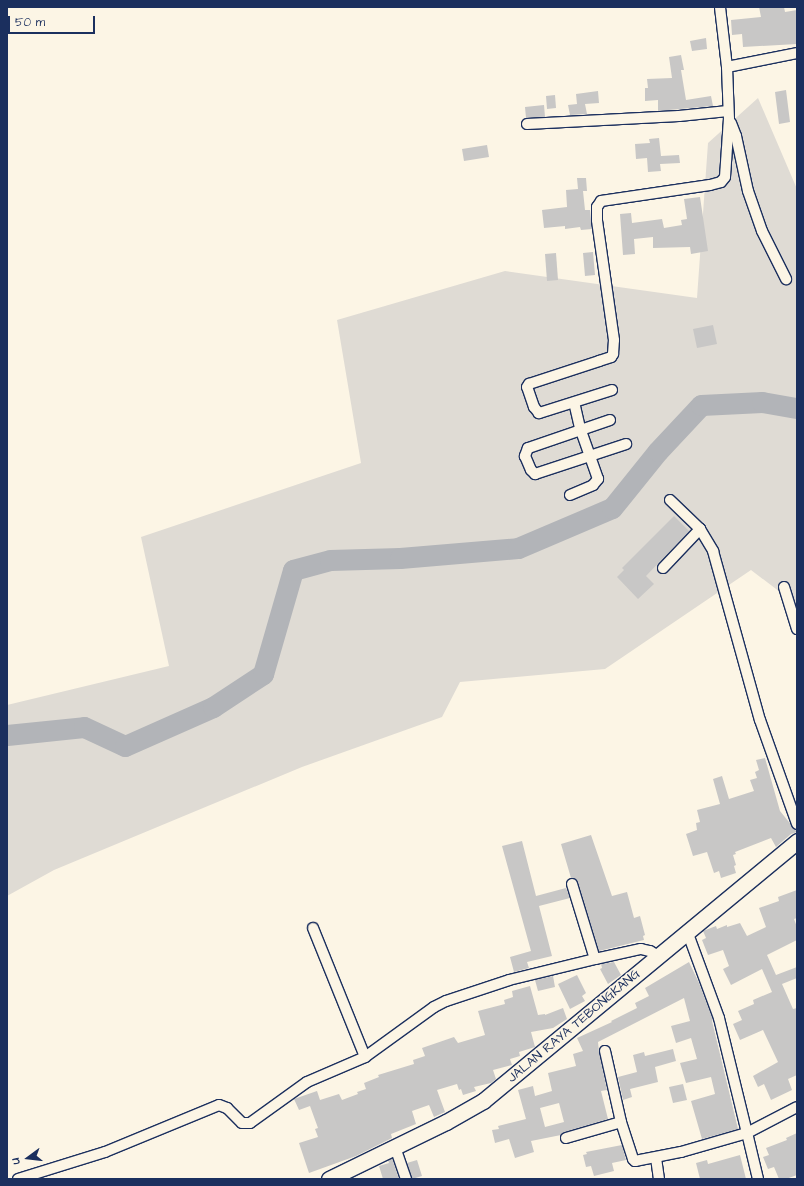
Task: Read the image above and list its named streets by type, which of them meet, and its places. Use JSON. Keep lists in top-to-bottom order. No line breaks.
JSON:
{"streets":{"main road":["JALAN RAYA TEBONGKANG"]},"scale_bar":"50 m","north":"left"}
